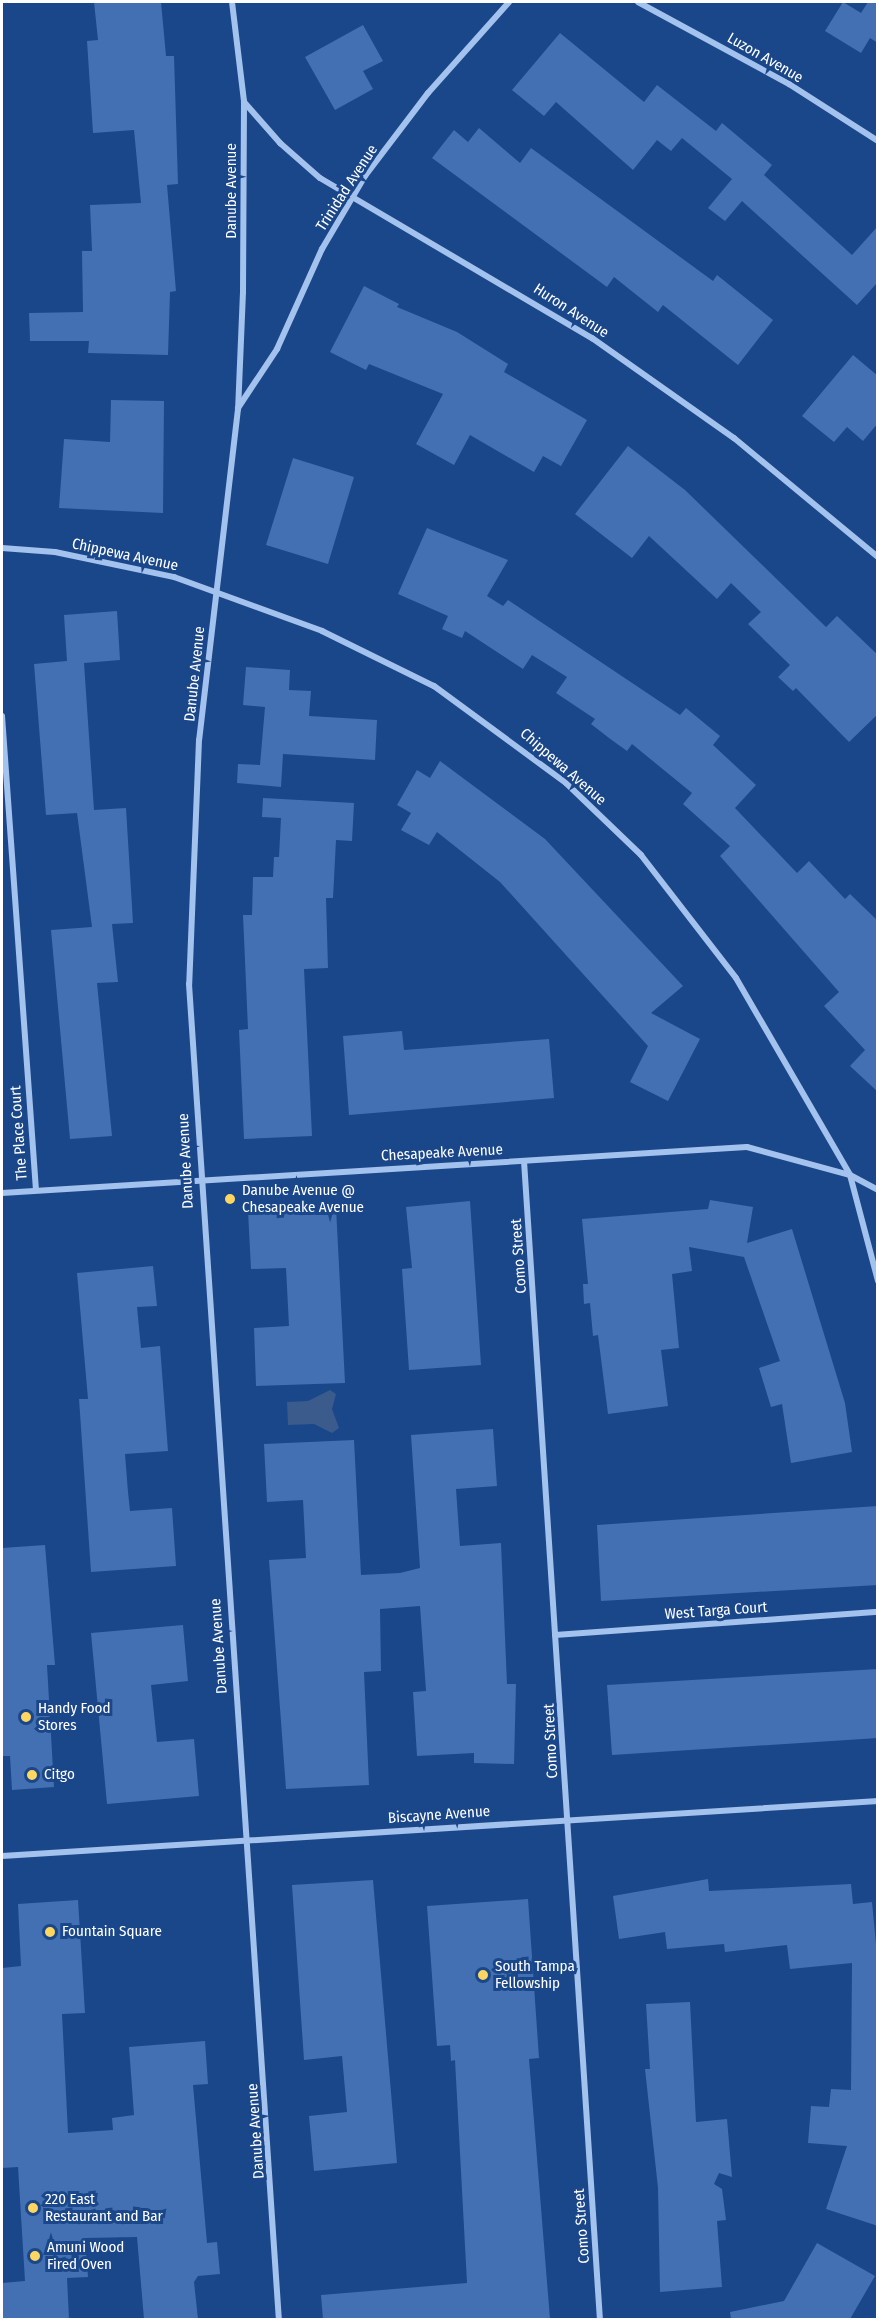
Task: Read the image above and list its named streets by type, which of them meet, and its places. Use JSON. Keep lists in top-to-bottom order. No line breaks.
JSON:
{"streets":{"street":["Luzon Avenue","Trinidad Avenue","Danube Avenue","Huron Avenue","Chippewa Avenue","The Place Court","Chesapeake Avenue","Como Street","West Targa Court","Biscayne Avenue"]},"crossings":[["Trinidad Avenue","Danube Avenue"],["Trinidad Avenue","Huron Avenue"],["Danube Avenue","Huron Avenue"],["Danube Avenue","Chippewa Avenue"],["Danube Avenue","Chesapeake Avenue"],["Danube Avenue","Biscayne Avenue"],["Chippewa Avenue","Chesapeake Avenue"],["The Place Court","Chesapeake Avenue"],["Chesapeake Avenue","Como Street"],["Como Street","West Targa Court"],["Como Street","Biscayne Avenue"]],"places":["Danube Avenue @ Chesapeake Avenue","Handy Food Stores","Citgo","Fountain Square","South Tampa Fellowship","220 East Restaurant and Bar","Amuni Wood Fired Oven"]}
